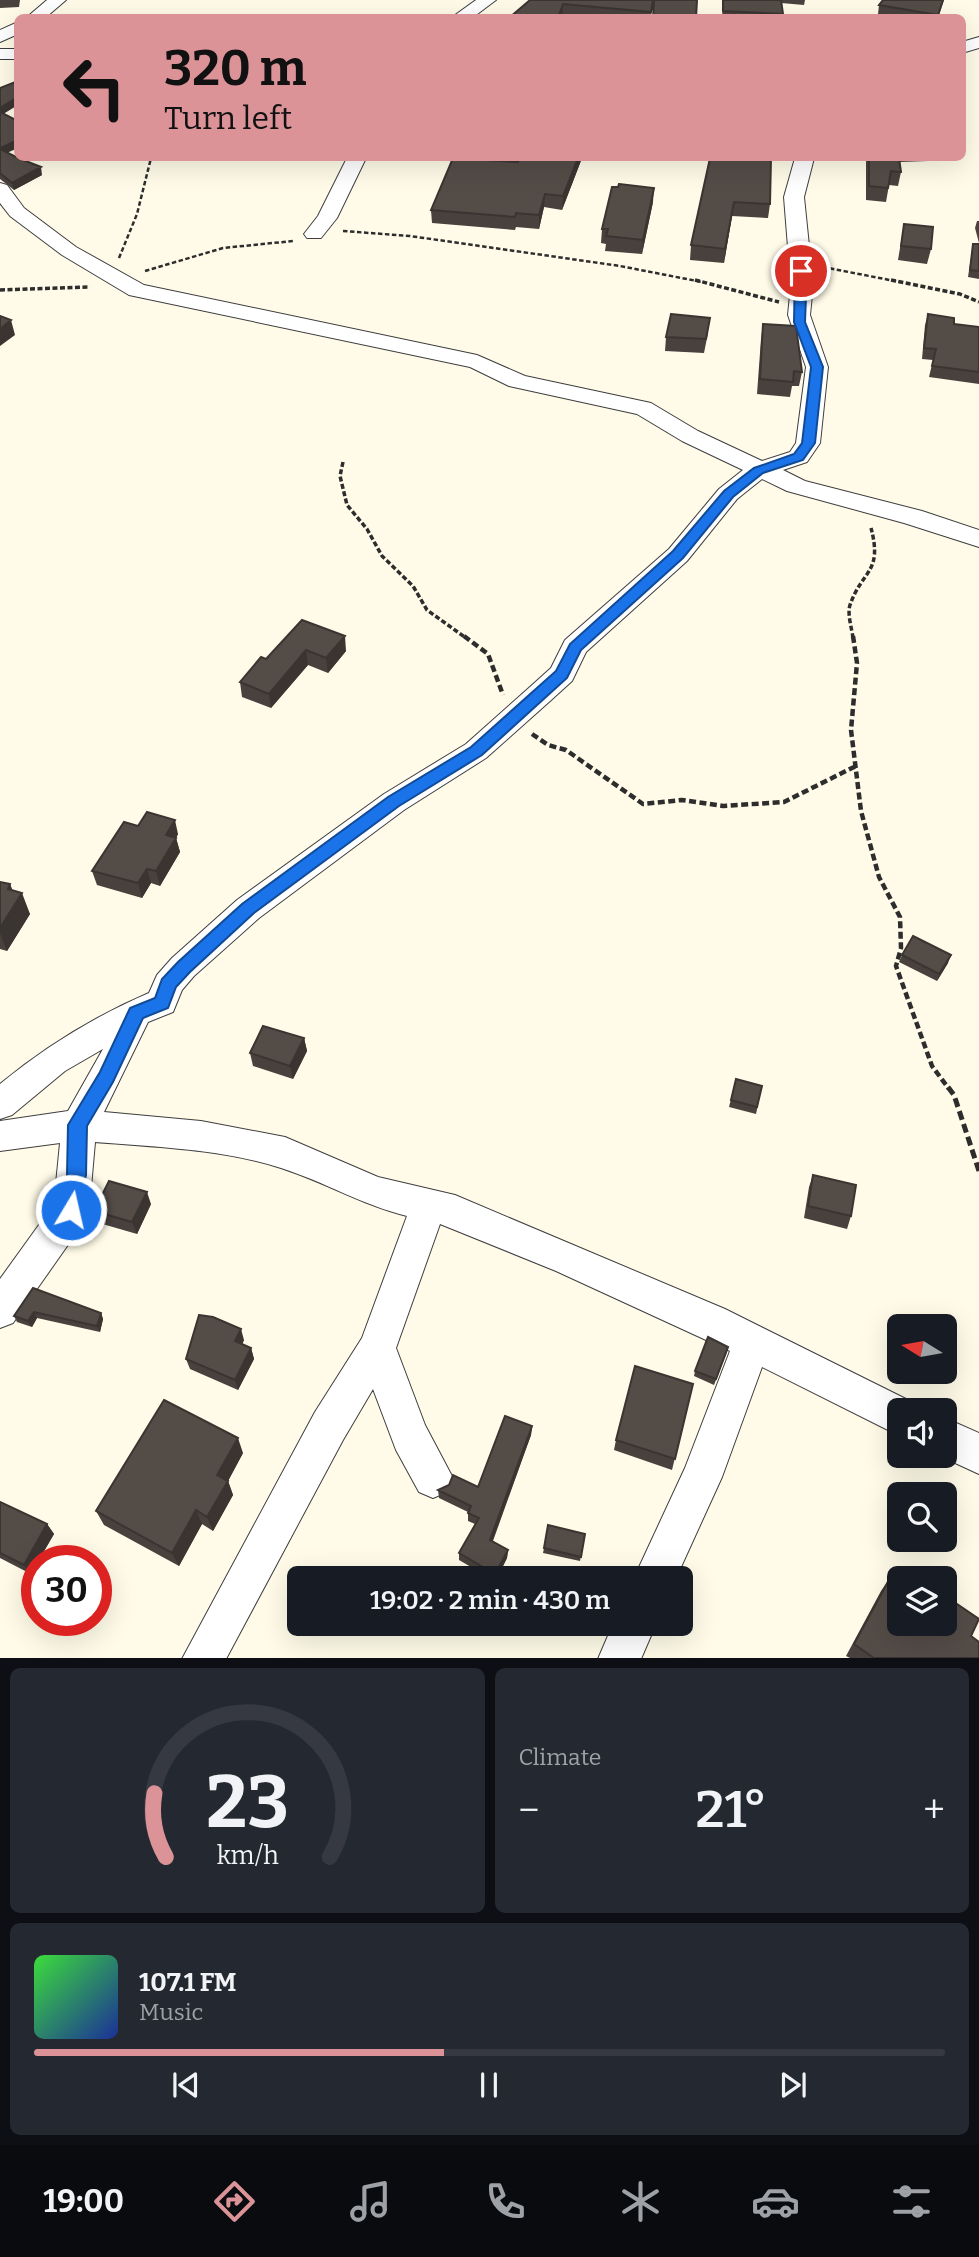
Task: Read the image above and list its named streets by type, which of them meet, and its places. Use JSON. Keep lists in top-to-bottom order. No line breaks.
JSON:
{"north":"left","page":{"turn":["320 m","Turn left"],"limit":"30","trip":"19:02 · 2 min · 430 m","tile":"Climate","heat":["−","21°","+"],"song":["107.1 FM","Music"],"tabs":"19:00","gauge":["23","km/h"]}}
